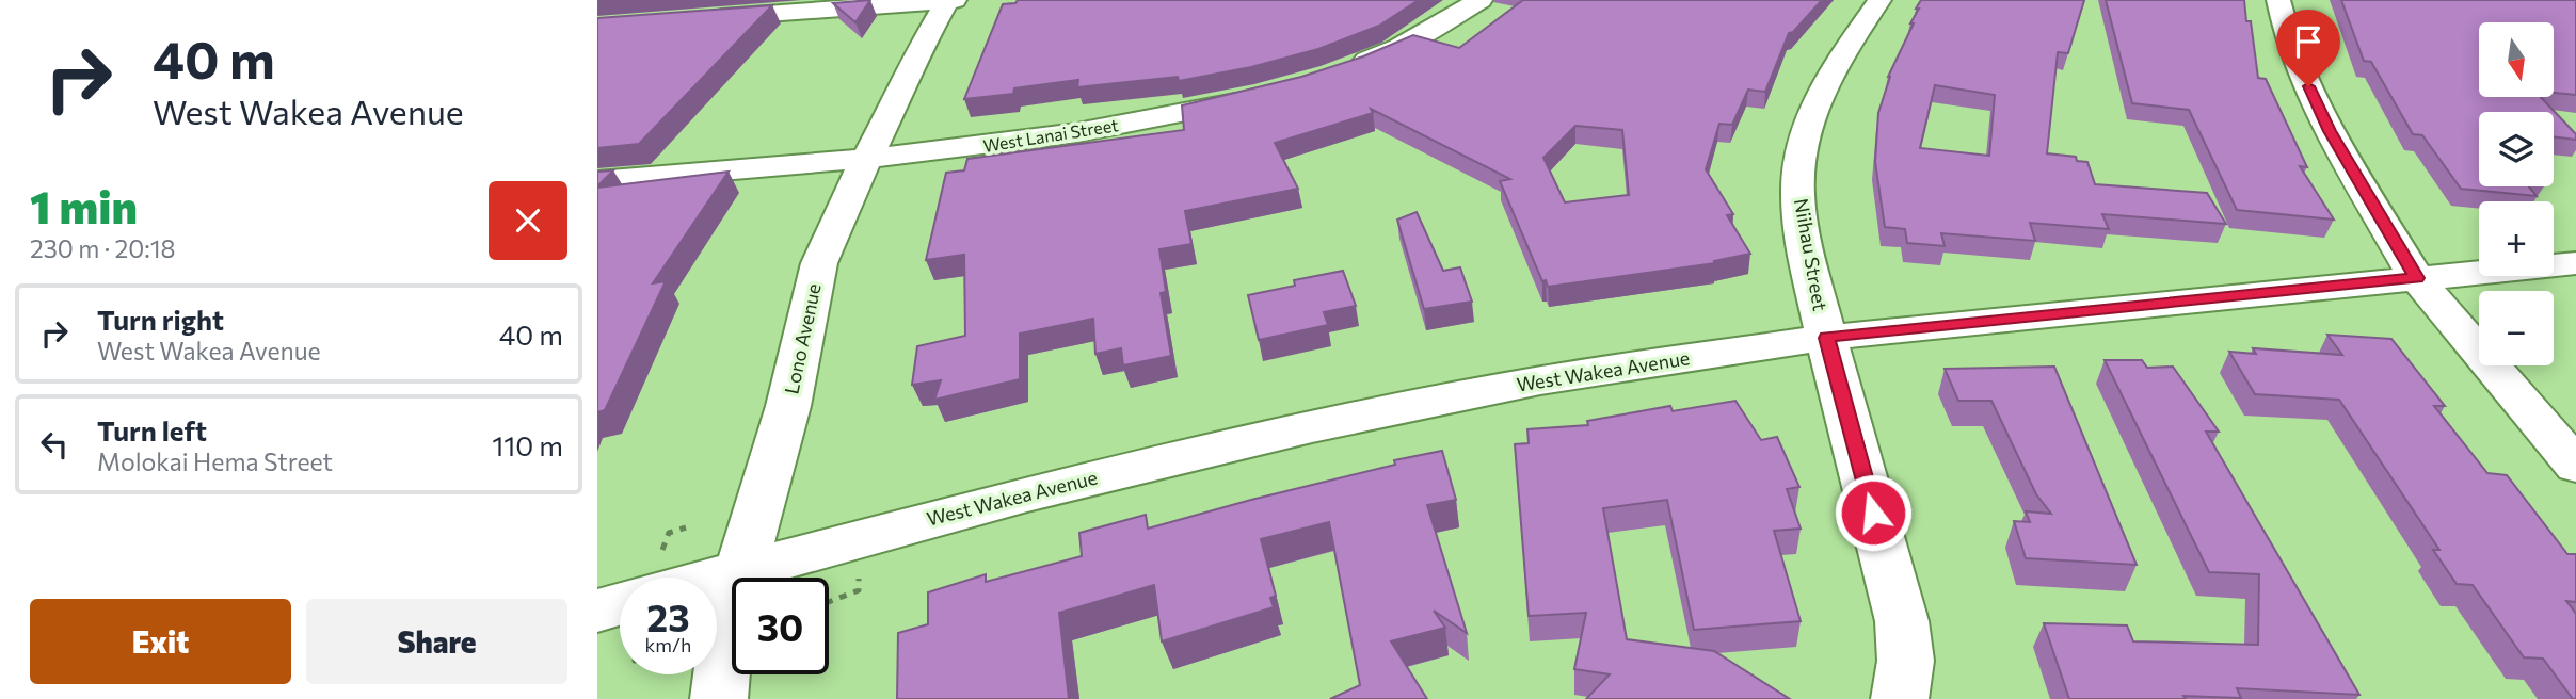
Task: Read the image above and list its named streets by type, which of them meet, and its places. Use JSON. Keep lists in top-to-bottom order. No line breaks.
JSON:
{"streets":{"street":["West Lanai Street","Niihau Street","Lono Avenue","West Wakea Avenue"]},"crossings":[["West Lanai Street","Lono Avenue"],["Niihau Street","West Wakea Avenue"],["Lono Avenue","West Wakea Avenue"]],"north":"bottom","page":{"turn":["40 m","West Wakea Avenue"],"map_buttons":["+","−"],"heading":["1 min","230 m · 20:18"],"list":[{"name":"Turn right","note":"West Wakea Avenue","value":"40 m"},{"name":"Turn left","note":"Molokai Hema Street","value":"110 m"}],"speed":"23 km/h","limit":"30","buttons":["Exit","Share"]}}
